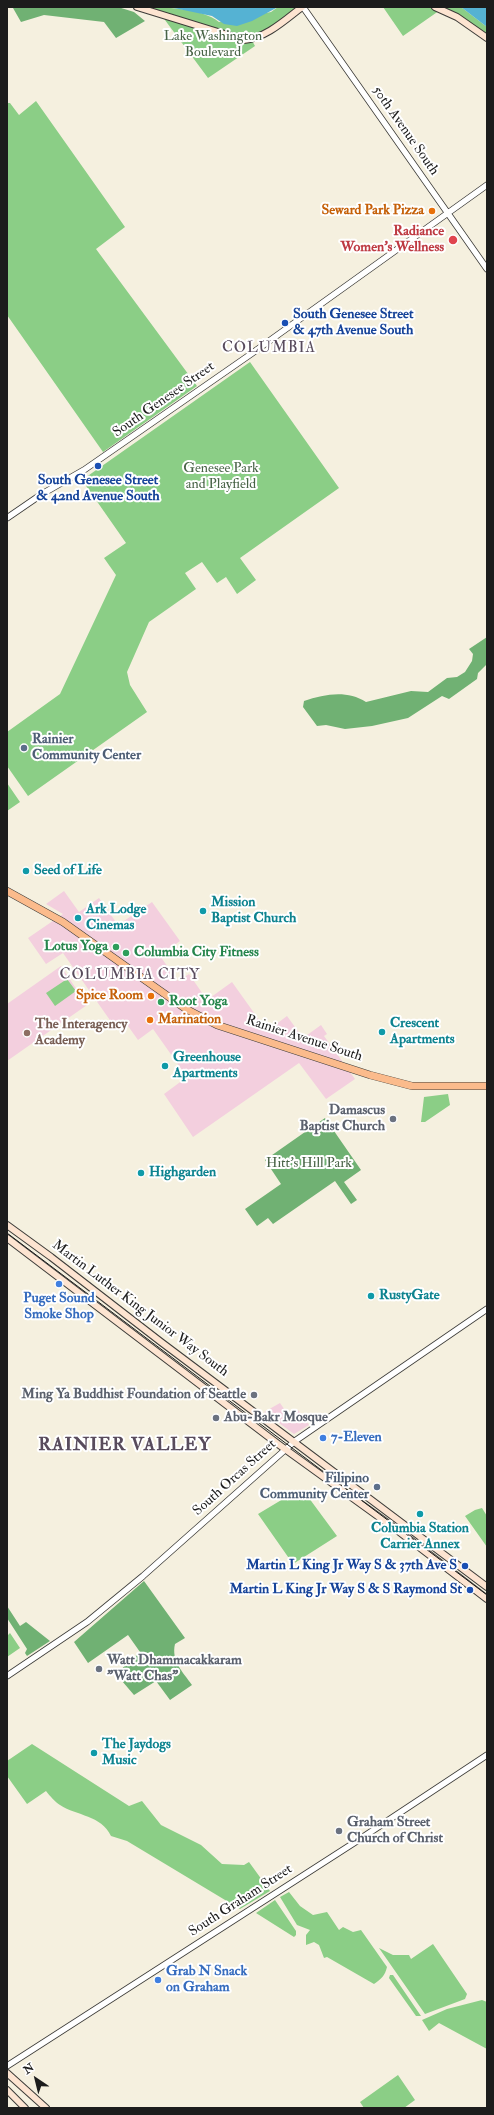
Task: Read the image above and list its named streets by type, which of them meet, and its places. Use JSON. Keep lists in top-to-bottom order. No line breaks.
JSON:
{"streets":{"main road":["Rainier Avenue South","Martin Luther King Junior Way South"],"street":["50th Avenue South","South Genesee Street","South Orcas Street","South Graham Street"]},"crossings":[["50th Avenue South","South Genesee Street"],["Martin Luther King Junior Way South","South Orcas Street"]],"districts":["COLUMBIA","COLUMBIA CITY","RAINIER VALLEY"],"parks":["Lake Washington Boulevard","Genesee Park and Playfield","Hitt's Hill Park"],"places":["Seward Park Pizza","Radiance Women's Wellness","South Genesee Street & 47th Avenue South","South Genesee Street & 42nd Avenue South","Rainier Community Center","Seed of Life","Mission Baptist Church","Ark Lodge Cinemas","Lotus Yoga","Columbia City Fitness","Spice Room","Root Yoga","Marination","Crescent Apartments","The Interagency Academy","Greenhouse Apartments","Damascus Baptist Church","Highgarden","Puget Sound Smoke Shop","RustyGate","Ming Ya Buddhist Foundation of Seattle","Abu-Bakr Mosque","7-Eleven","Filipino Community Center","Columbia Station Carrier Annex","Martin L King Jr Way S & 37th Ave S","Martin L King Jr Way S & S Raymond St","Watt Dhammacakkaram \"Watt Chas\"","The Jaydogs Music","Graham Street Church of Christ","Grab N Snack on Graham"],"north":"top left"}
